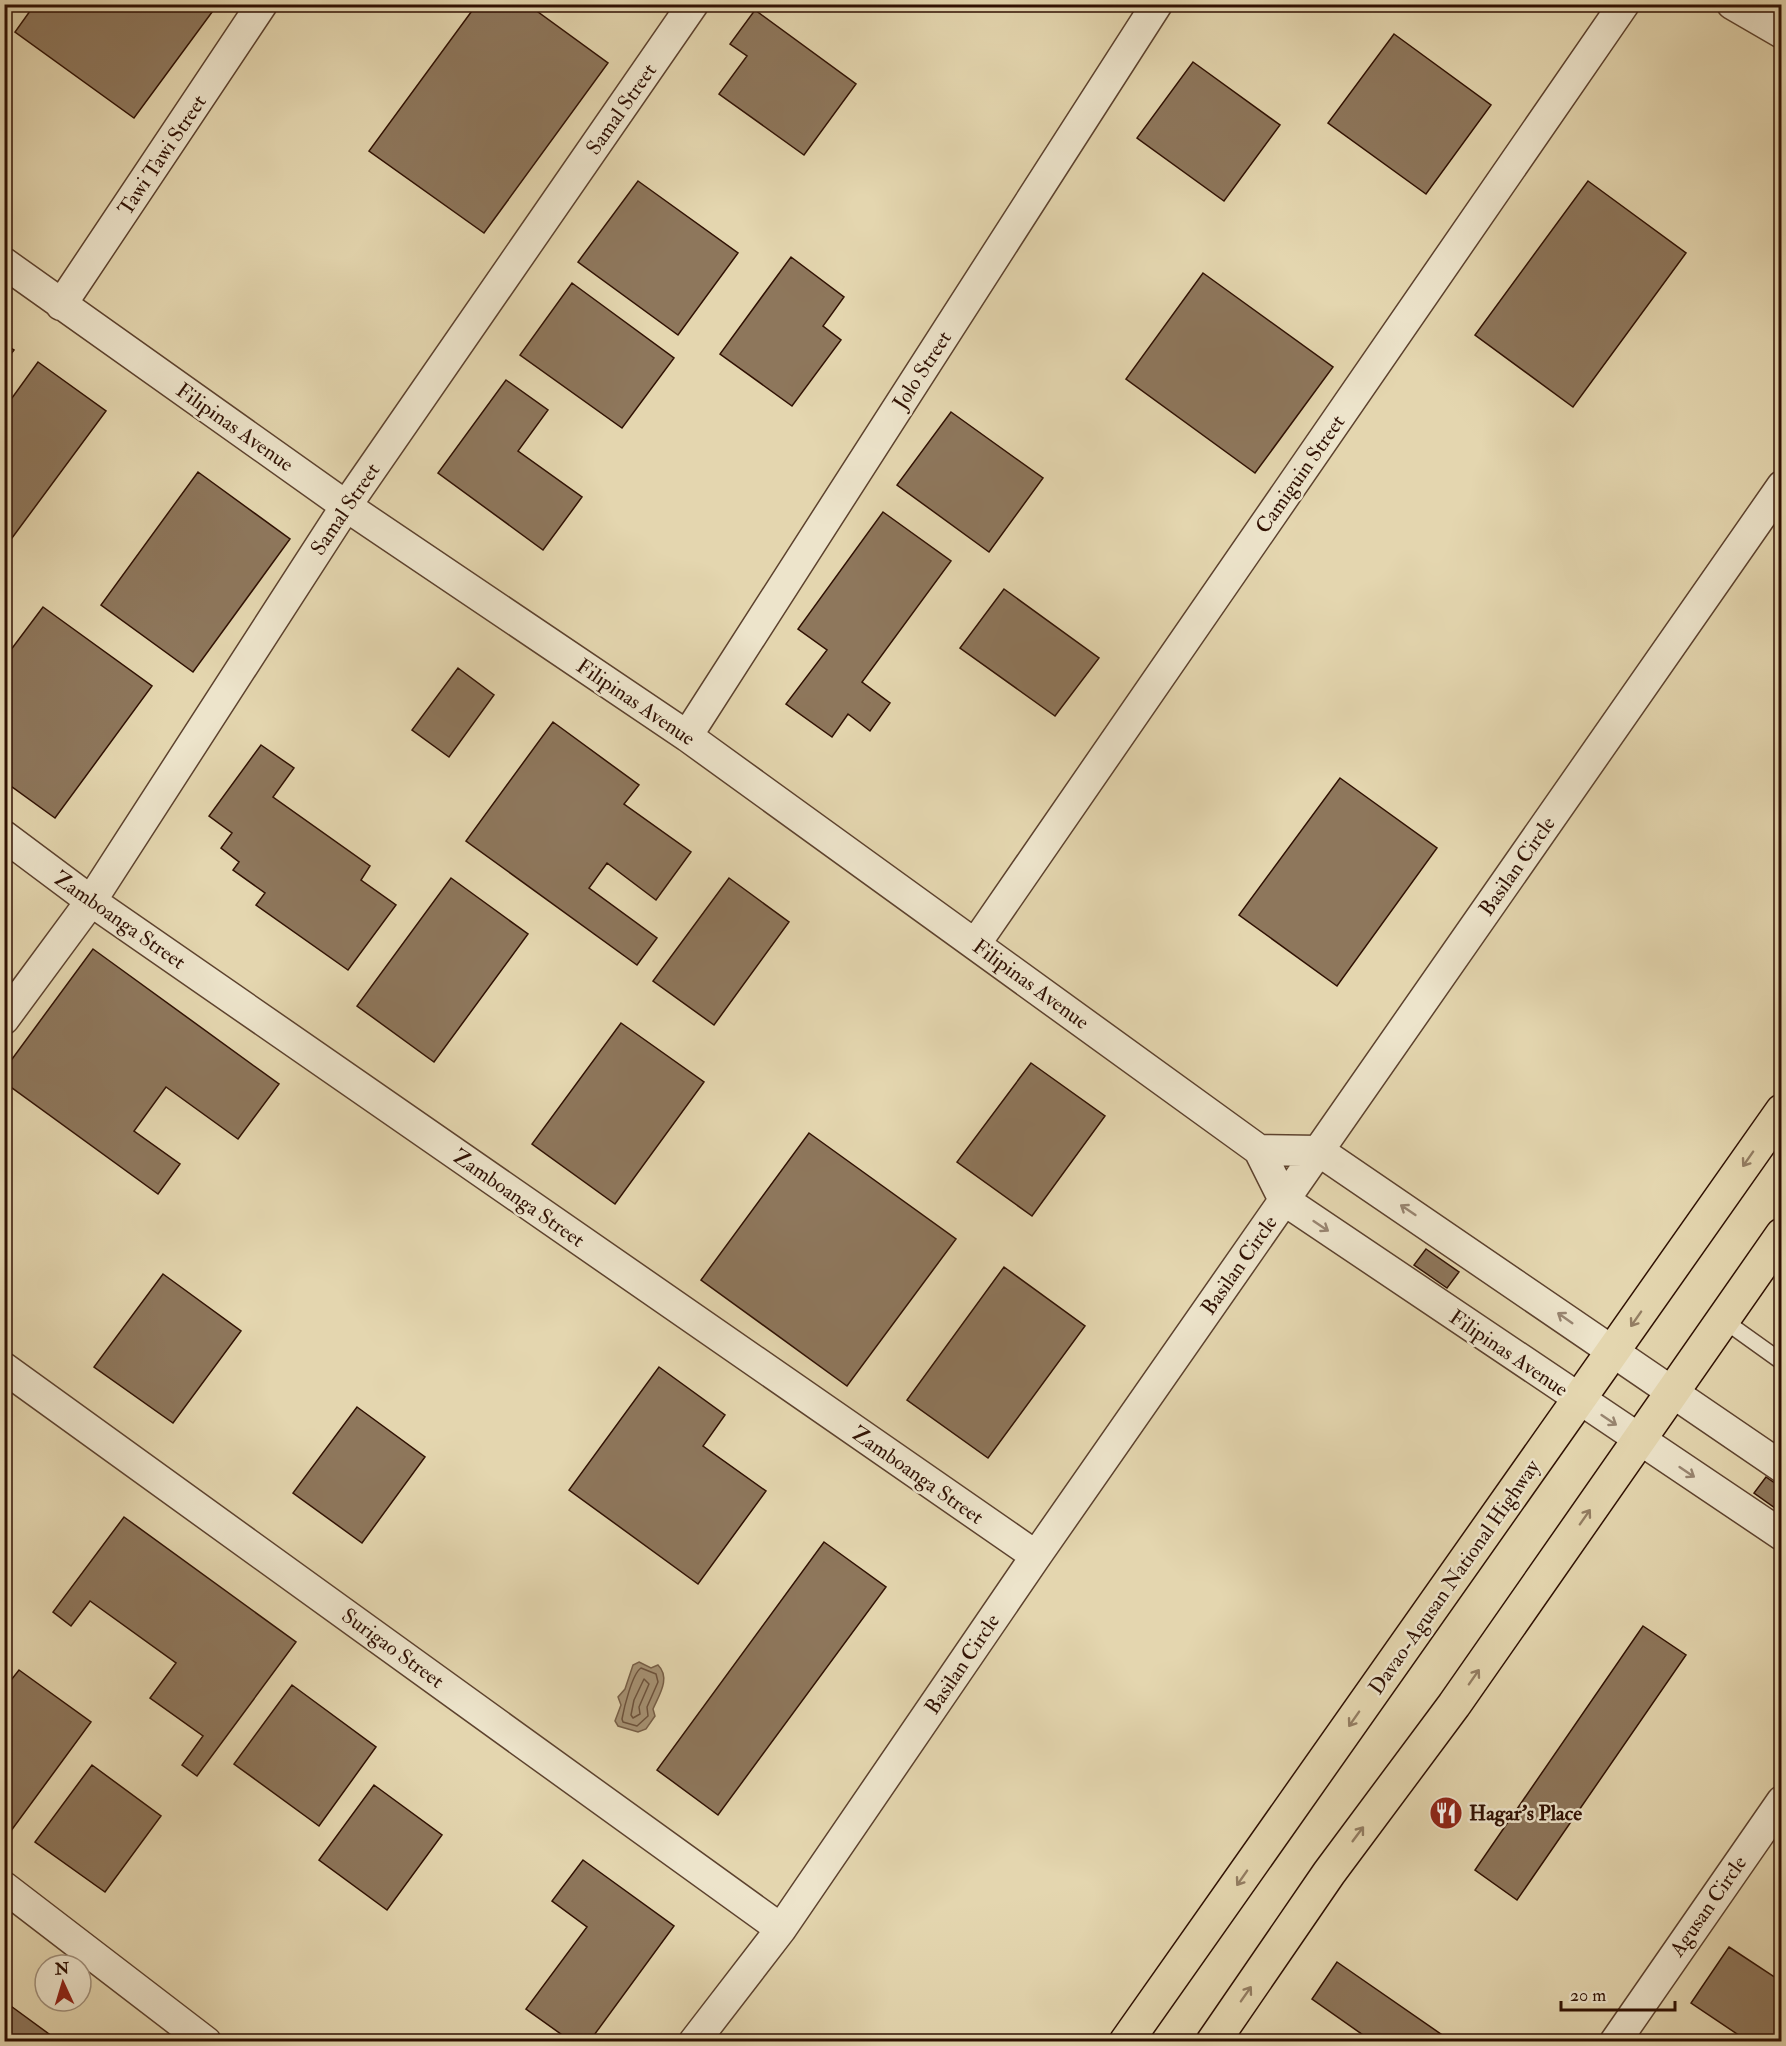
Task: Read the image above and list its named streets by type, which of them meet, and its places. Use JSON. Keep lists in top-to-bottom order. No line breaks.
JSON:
{"streets":{"main road":["Davao-Agusan National Highway"],"street":["Samal Street","Tawi Tawi Street","Jolo Street","Filipinas Avenue","Camiguin Street","Basilan Circle","Zamboanga Street","Surigao Street","Agusan Circle"]},"crossings":[["Samal Street","Filipinas Avenue"],["Samal Street","Zamboanga Street"],["Tawi Tawi Street","Filipinas Avenue"],["Jolo Street","Filipinas Avenue"],["Filipinas Avenue","Camiguin Street"],["Filipinas Avenue","Basilan Circle"],["Filipinas Avenue","Davao-Agusan National Highway"],["Basilan Circle","Zamboanga Street"],["Basilan Circle","Surigao Street"]],"places":{"restaurant":["Hagar's Place"]},"scale_bar":"20 m","north":"top"}
